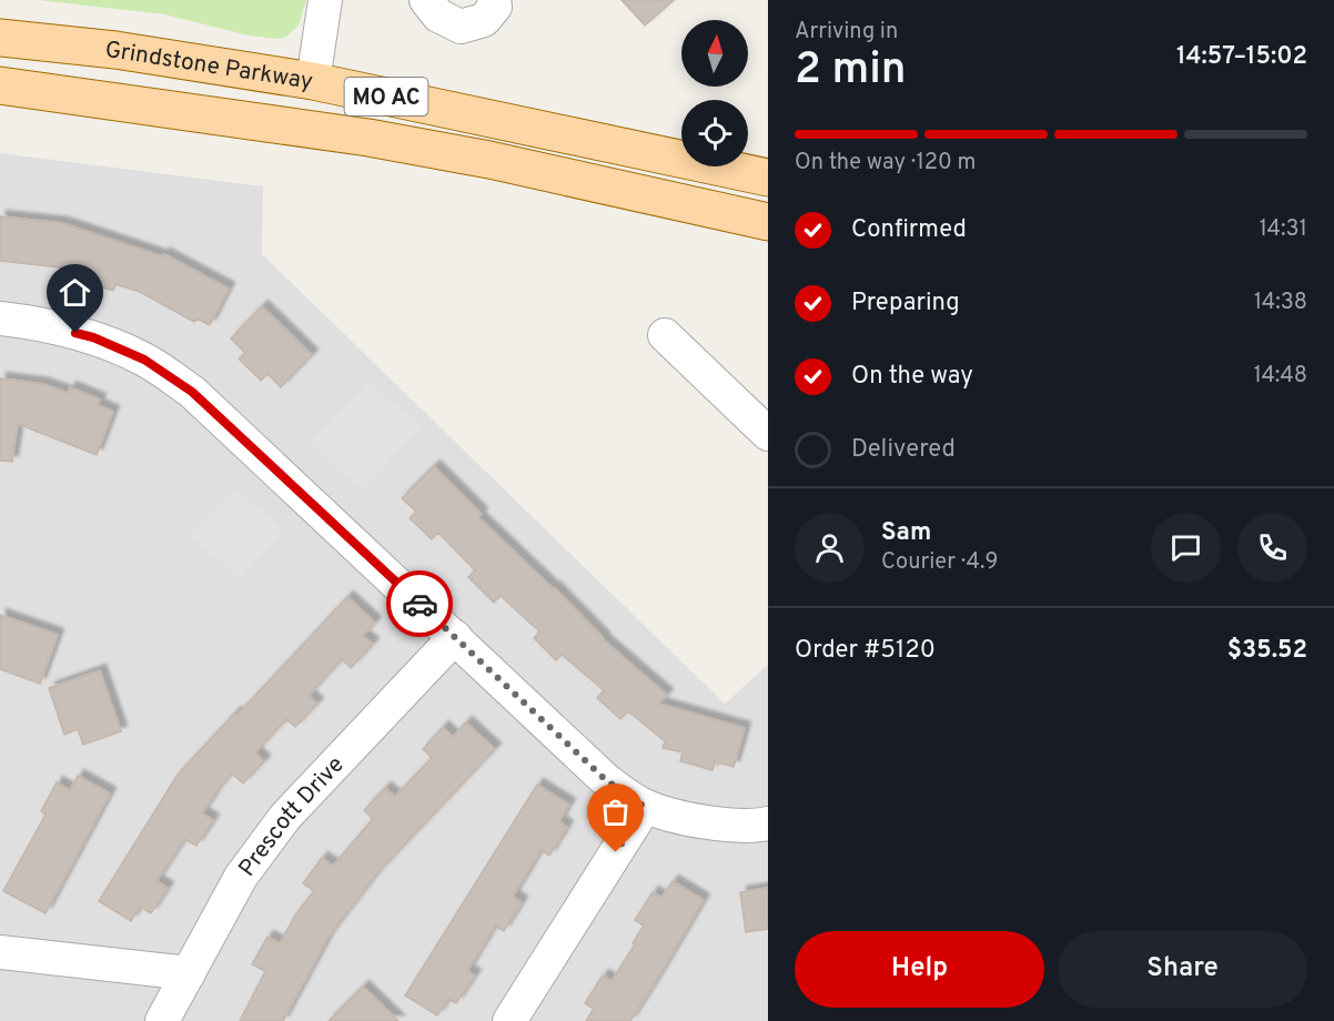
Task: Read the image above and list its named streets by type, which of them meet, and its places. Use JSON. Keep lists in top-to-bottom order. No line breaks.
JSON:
{"streets":{"main road":["Grindstone Parkway","MO AC"],"street":["Prescott Drive"]},"north":"top","page":{"heading":["2 min","Arriving in","14:57–15:02"],"panel":["Sam","Courier · 4.9","Order #5120","$35.52"],"bar":"On the way · 120 m","list":[["Confirmed","14:31"],["Preparing","14:38"],["On the way","14:48"],"Delivered"],"buttons":["Help","Share"]}}
